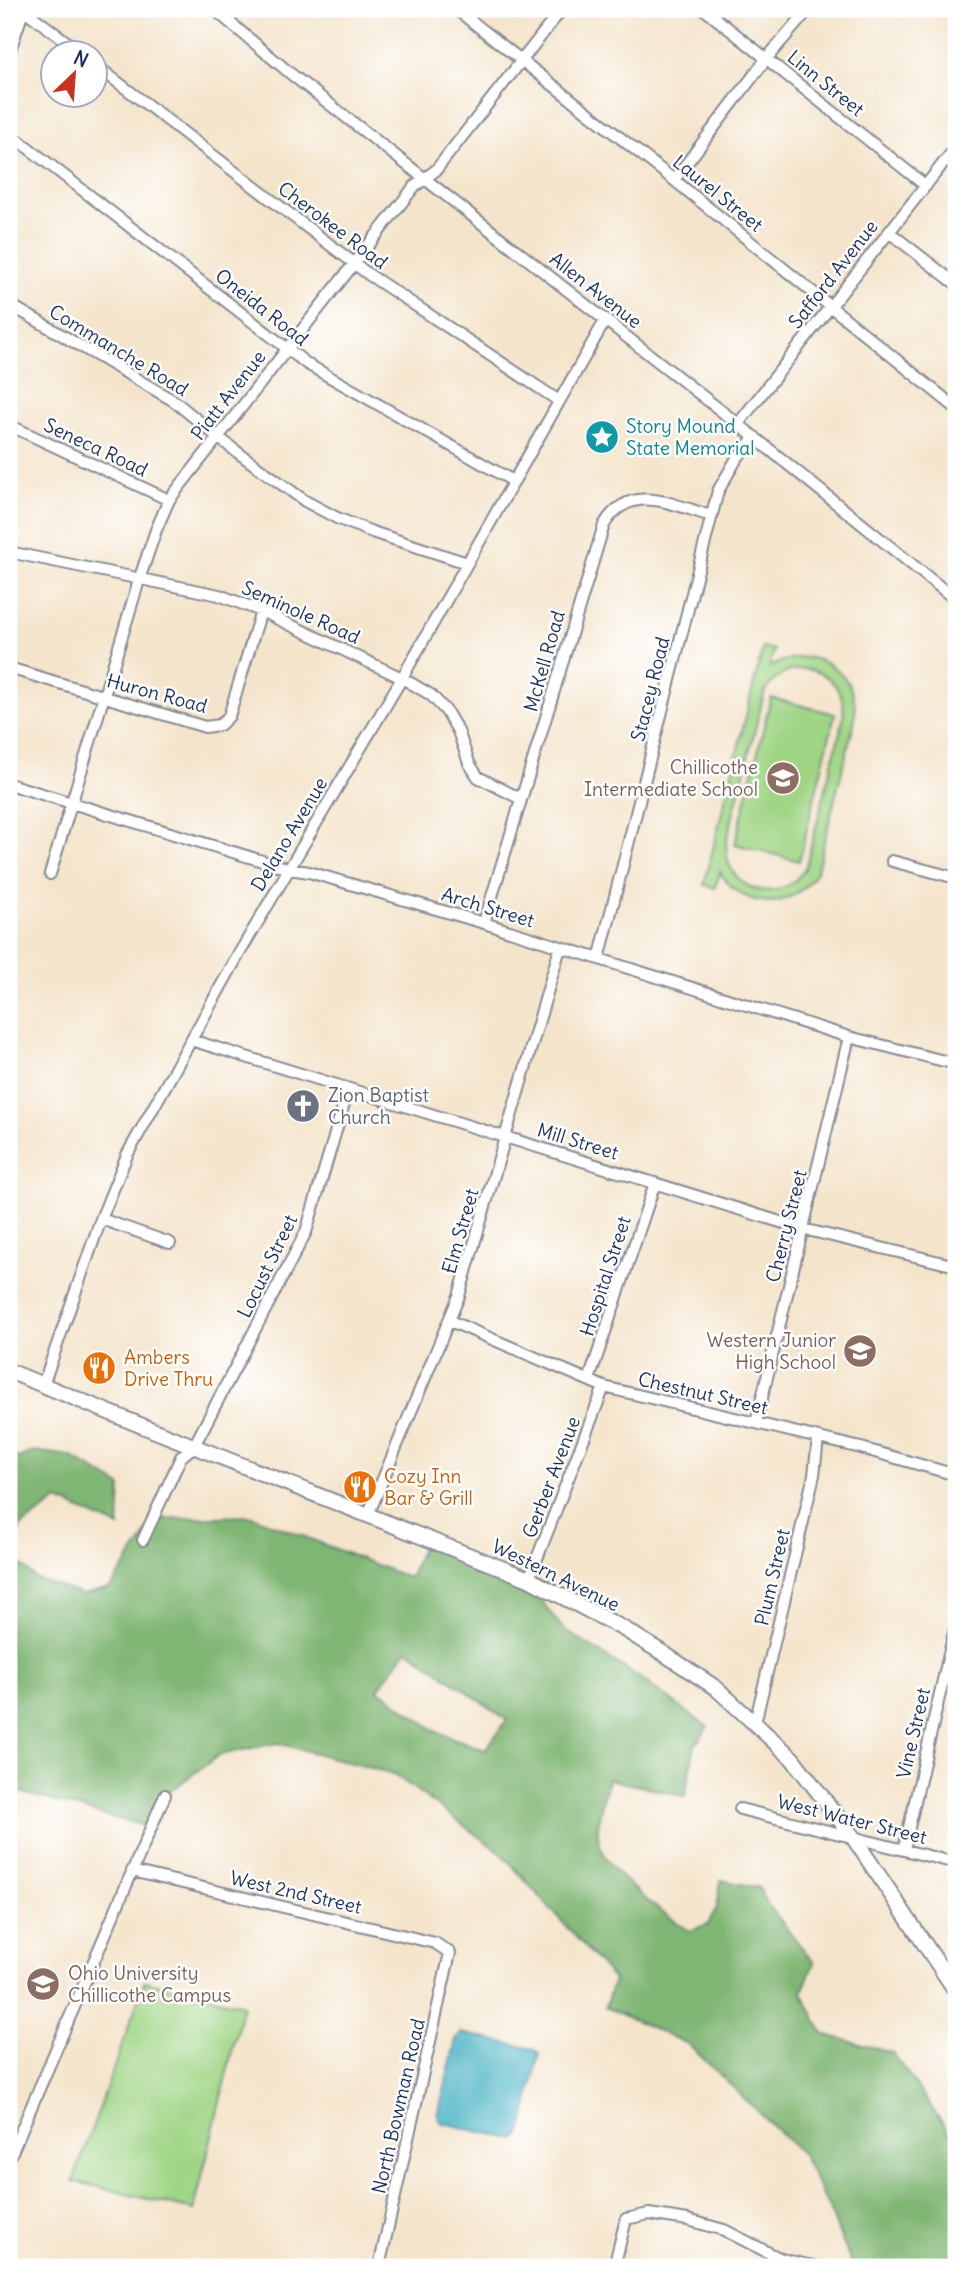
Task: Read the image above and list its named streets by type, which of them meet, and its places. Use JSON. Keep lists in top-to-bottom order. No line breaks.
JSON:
{"streets":{"main road":["Western Avenue"],"street":["Linn Street","Laurel Street","Cherokee Road","Safford Avenue","Allen Avenue","Oneida Road","Commanche Road","Piatt Avenue","Seneca Road","Seminole Road","McKell Road","Stacey Road","Huron Road","Delano Avenue","Arch Street","Mill Street","Cherry Street","Elm Street","Locust Street","Hospital Street","Chestnut Street","Gerber Avenue","Plum Street","Vine Street","West Water Street","West 2nd Street","North Bowman Road"]},"crossings":[["Linn Street","Safford Avenue"],["Laurel Street","Safford Avenue"],["Laurel Street","Piatt Avenue"],["Cherokee Road","Piatt Avenue"],["Cherokee Road","Delano Avenue"],["Safford Avenue","Allen Avenue"],["Allen Avenue","Piatt Avenue"],["Allen Avenue","Stacey Road"],["Allen Avenue","Delano Avenue"],["Oneida Road","Piatt Avenue"],["Oneida Road","Delano Avenue"],["Commanche Road","Piatt Avenue"],["Commanche Road","Delano Avenue"],["Piatt Avenue","Seneca Road"],["Piatt Avenue","Seminole Road"],["Piatt Avenue","Huron Road"],["Piatt Avenue","Arch Street"],["Seminole Road","McKell Road"],["Seminole Road","Huron Road"],["Seminole Road","Delano Avenue"],["McKell Road","Stacey Road"],["McKell Road","Arch Street"],["Stacey Road","Arch Street"],["Delano Avenue","Arch Street"],["Delano Avenue","Mill Street"],["Delano Avenue","Western Avenue"],["Arch Street","Cherry Street"],["Arch Street","Elm Street"],["Mill Street","Cherry Street"],["Mill Street","Elm Street"],["Mill Street","Locust Street"],["Mill Street","Hospital Street"],["Cherry Street","Chestnut Street"],["Elm Street","Chestnut Street"],["Elm Street","Western Avenue"],["Locust Street","Western Avenue"],["Hospital Street","Chestnut Street"],["Chestnut Street","Gerber Avenue"],["Chestnut Street","Plum Street"],["Gerber Avenue","Western Avenue"],["Western Avenue","Plum Street"],["Western Avenue","West Water Street"],["Vine Street","West Water Street"],["West 2nd Street","North Bowman Road"]],"places":{"place":["Story Mound State Memorial"],"school or university":["Chillicothe Intermediate School","Western Junior High School","Ohio University Chillicothe Campus"],"church":["Zion Baptist Church"],"restaurant":["Ambers Drive Thru","Cozy Inn Bar & Grill"]},"north":"top right"}
